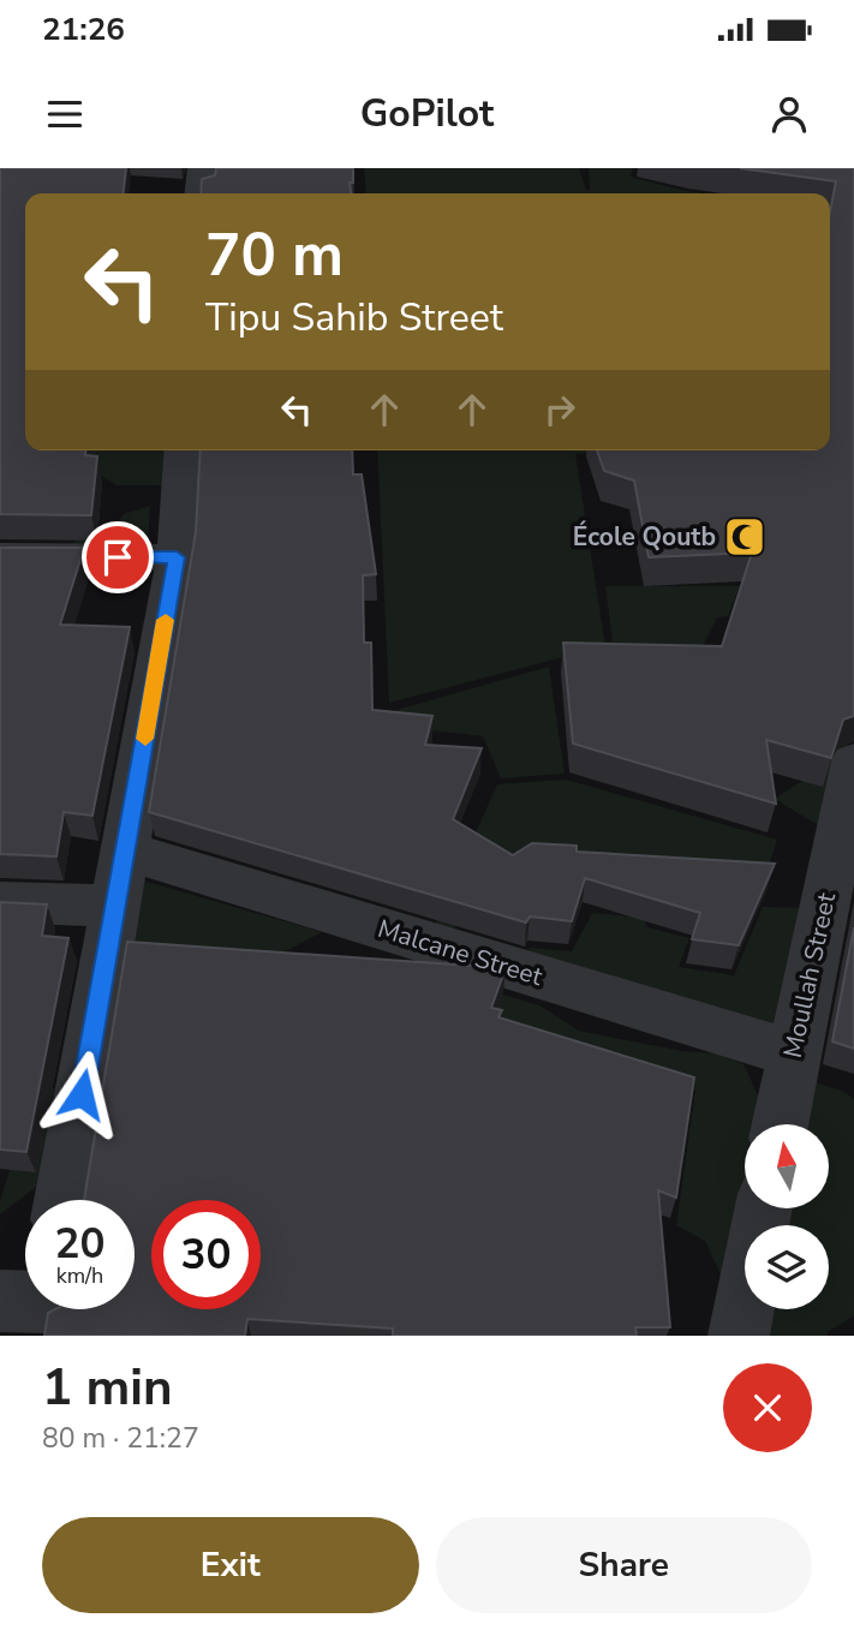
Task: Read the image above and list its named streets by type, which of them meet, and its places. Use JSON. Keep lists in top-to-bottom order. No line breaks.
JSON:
{"streets":{"street":["Malcane Street","Moullah Street"]},"crossings":[["Malcane Street","Moullah Street"]],"places":{"mosque":["École Qoutb"]},"north":"top","page":{"status":"21:26","header":"GoPilot","turn":["70 m","Tipu Sahib Street"],"speed":"20 km/h","limit":"30","heading":["1 min","80 m · 21:27"],"buttons":["Exit","Share"]}}
